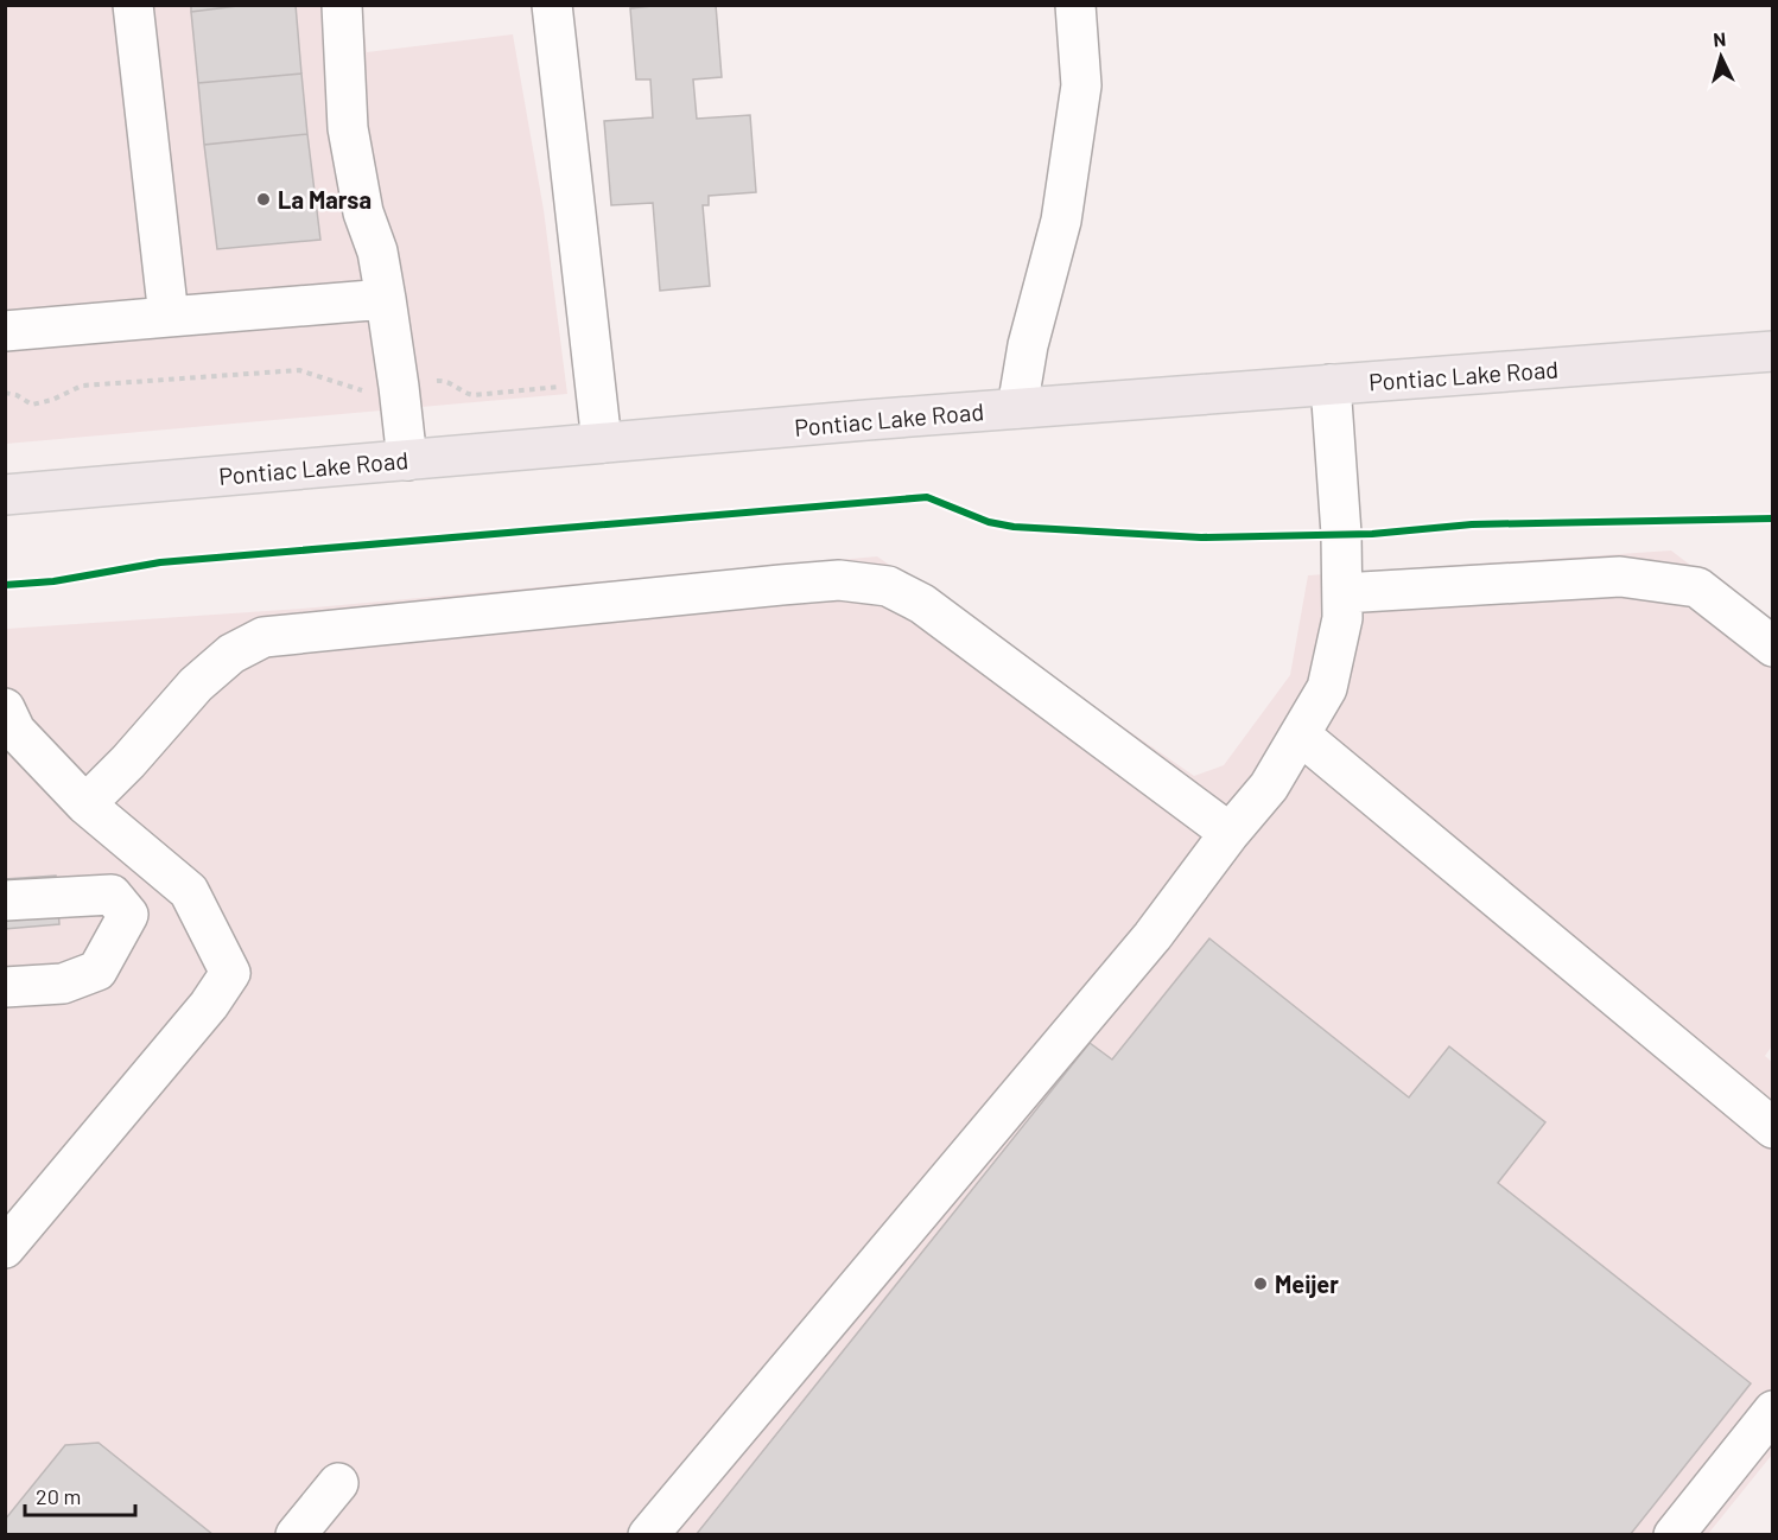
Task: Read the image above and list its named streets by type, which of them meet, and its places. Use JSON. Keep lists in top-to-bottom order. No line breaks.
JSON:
{"streets":{"main road":["Pontiac Lake Road"]},"places":["La Marsa","Meijer"],"scale_bar":"20 m","north":"top"}
